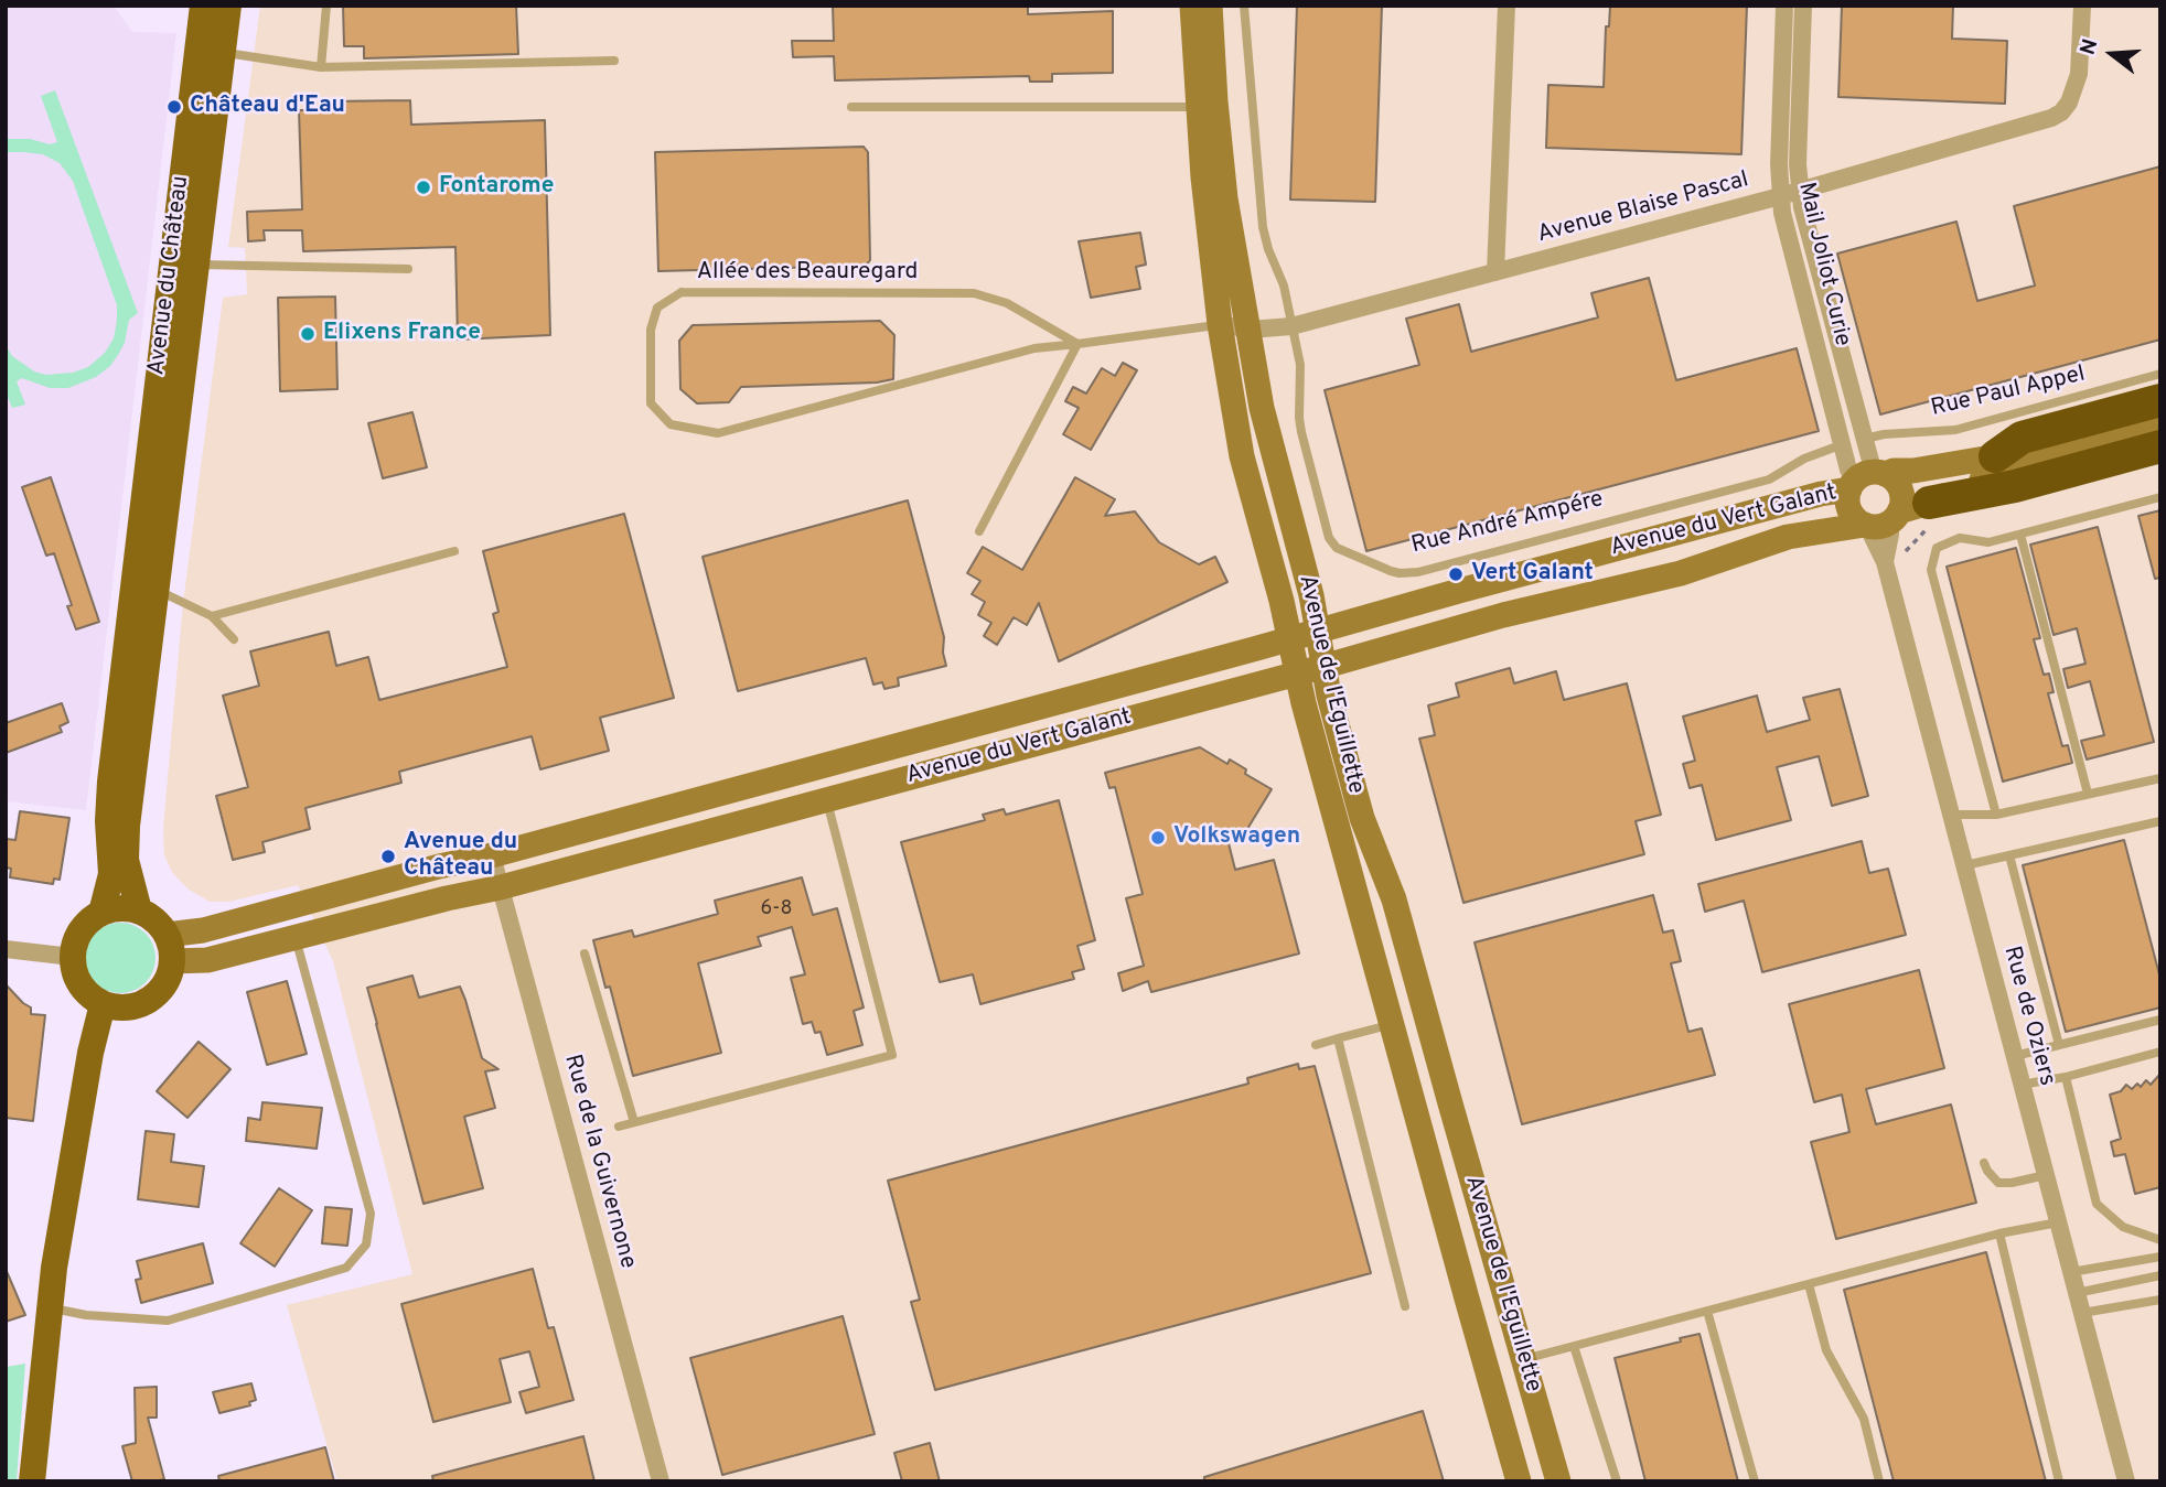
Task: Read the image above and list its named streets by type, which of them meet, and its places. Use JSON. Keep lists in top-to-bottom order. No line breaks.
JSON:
{"streets":{"main road":["Avenue du Château"],"street":["Avenue Blaise Pascal","Mail Joliot Curie","Avenue du Vert Galant","Rue André Ampére","Avenue de l'Eguillette","Rue de Oziers","Rue de la Guivernone"],"lane":["Allée des Beauregard","Rue Paul Appel"]},"crossings":[["Avenue Blaise Pascal","Mail Joliot Curie"],["Avenue Blaise Pascal","Allée des Beauregard"],["Avenue Blaise Pascal","Rue André Ampére"],["Avenue Blaise Pascal","Avenue de l'Eguillette"],["Mail Joliot Curie","Rue Paul Appel"],["Mail Joliot Curie","Avenue du Vert Galant"],["Mail Joliot Curie","Rue André Ampére"],["Mail Joliot Curie","Rue de Oziers"],["Allée des Beauregard","Avenue de l'Eguillette"],["Avenue du Château","Avenue du Vert Galant"],["Rue Paul Appel","Rue André Ampére"],["Avenue du Vert Galant","Avenue de l'Eguillette"],["Avenue du Vert Galant","Rue de Oziers"],["Avenue du Vert Galant","Rue de la Guivernone"]],"places":["Château d'Eau","Fontarome","Elixens France","Vert Galant","Volkswagen","Avenue du Château"],"house_numbers":["6-8"],"north":"left"}
